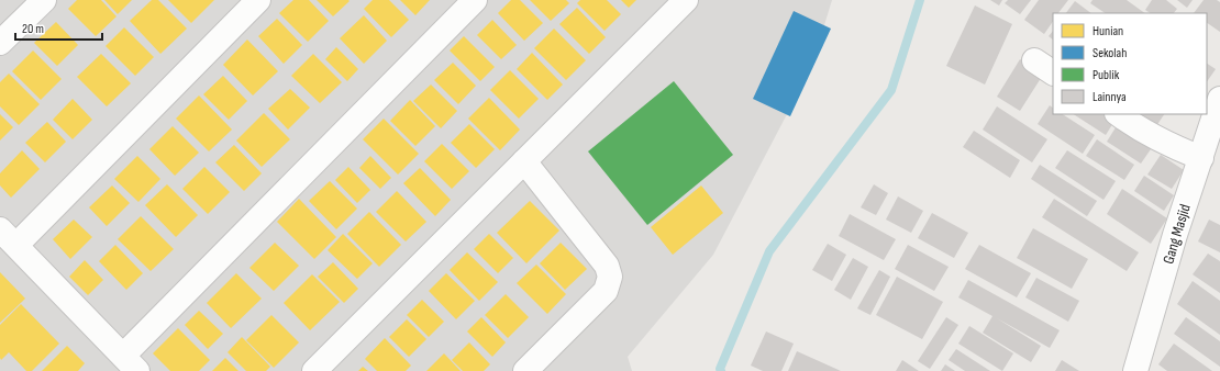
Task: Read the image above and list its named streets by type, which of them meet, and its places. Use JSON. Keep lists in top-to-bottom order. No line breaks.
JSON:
{"streets":{"street":["Gang Masjid"]},"legend":["Hunian","Sekolah","Publik","Lainnya"],"scale_bar":"20 m"}
